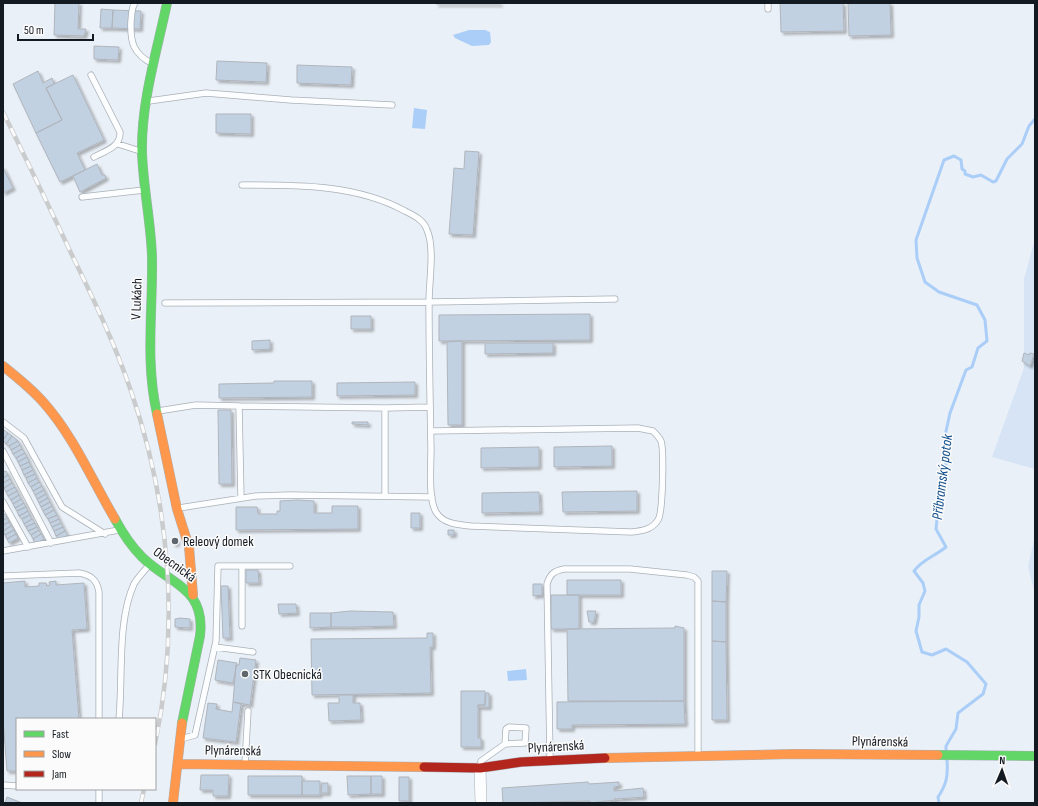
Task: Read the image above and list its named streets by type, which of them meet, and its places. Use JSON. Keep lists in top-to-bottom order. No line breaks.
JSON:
{"streets":{"street":["V Lukách","Obecnická","Plynárenská"]},"crossings":[["V Lukách","Obecnická"],["Obecnická","Plynárenská"]],"water":["Příbramský potok"],"places":["Releový domek","STK Obecnická"],"legend":["Fast","Slow","Jam"],"scale_bar":"50 m","north":"top"}
